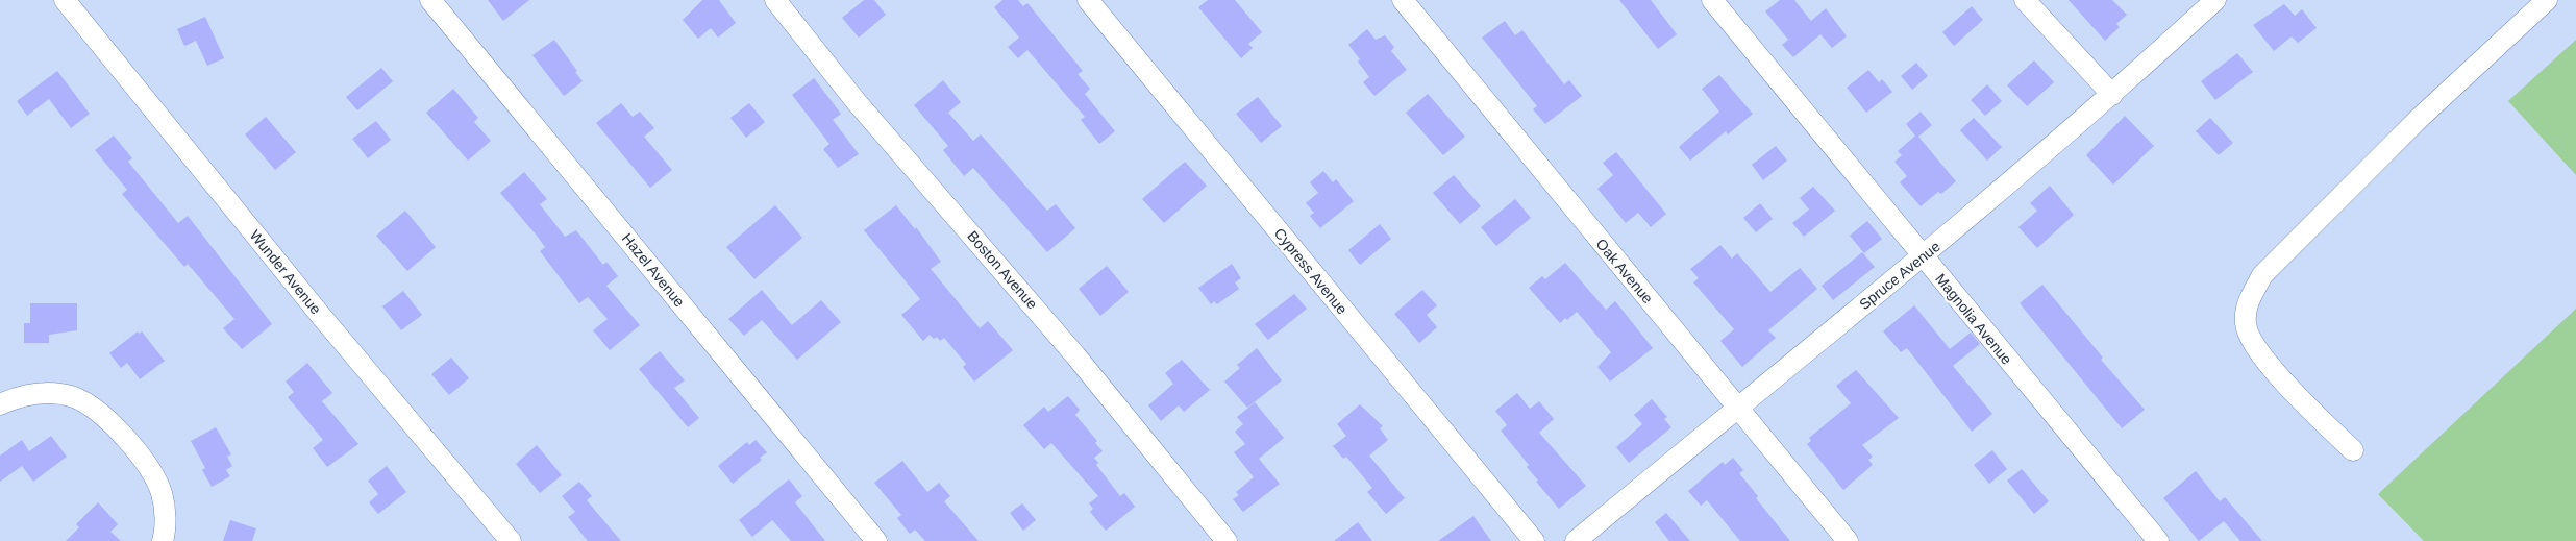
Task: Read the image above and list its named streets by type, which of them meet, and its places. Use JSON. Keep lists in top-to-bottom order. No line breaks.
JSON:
{"streets":{"street":["Hazel Avenue","Boston Avenue","Cypress Avenue","Oak Avenue","Wunder Avenue","Spruce Avenue","Magnolia Avenue"]},"crossings":[["Oak Avenue","Spruce Avenue"],["Spruce Avenue","Magnolia Avenue"]]}
